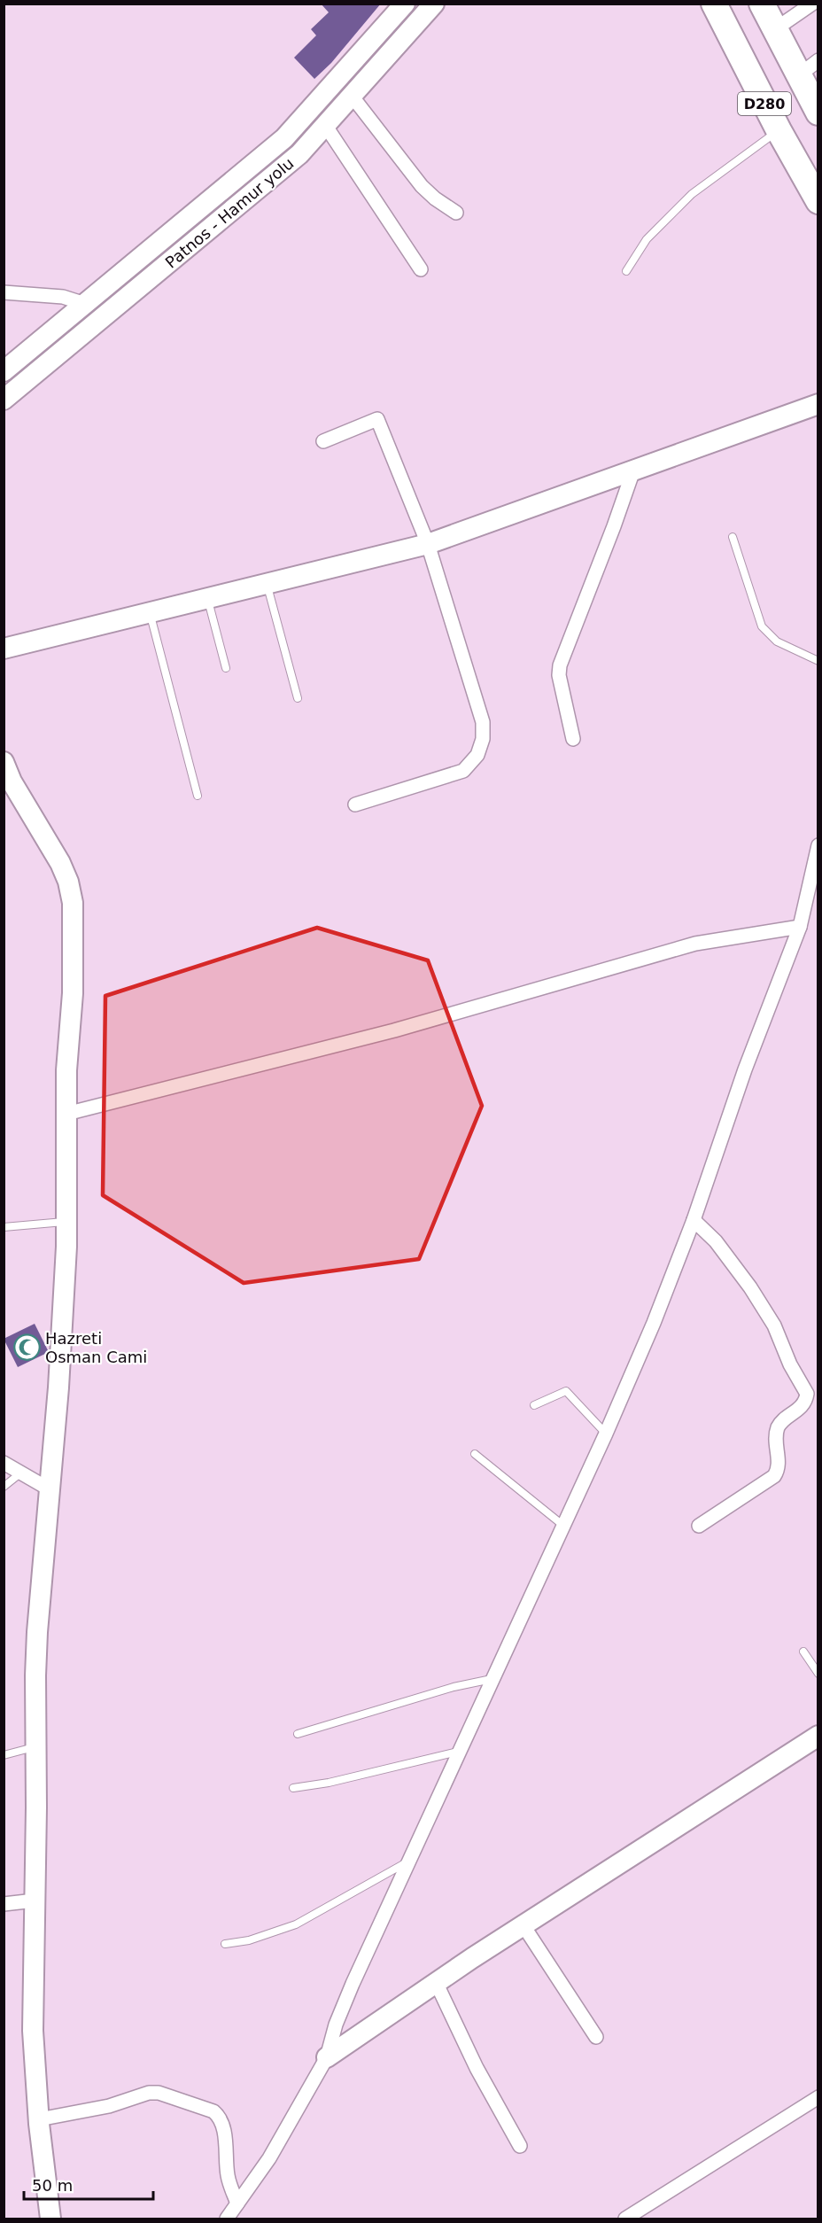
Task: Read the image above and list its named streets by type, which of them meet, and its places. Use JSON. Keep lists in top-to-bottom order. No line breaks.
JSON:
{"streets":{"highway":["D280"],"street":["Patnos - Hamur yolu"]},"places":{"mosque":["Hazreti Osman Cami"]},"scale_bar":"50 m"}
